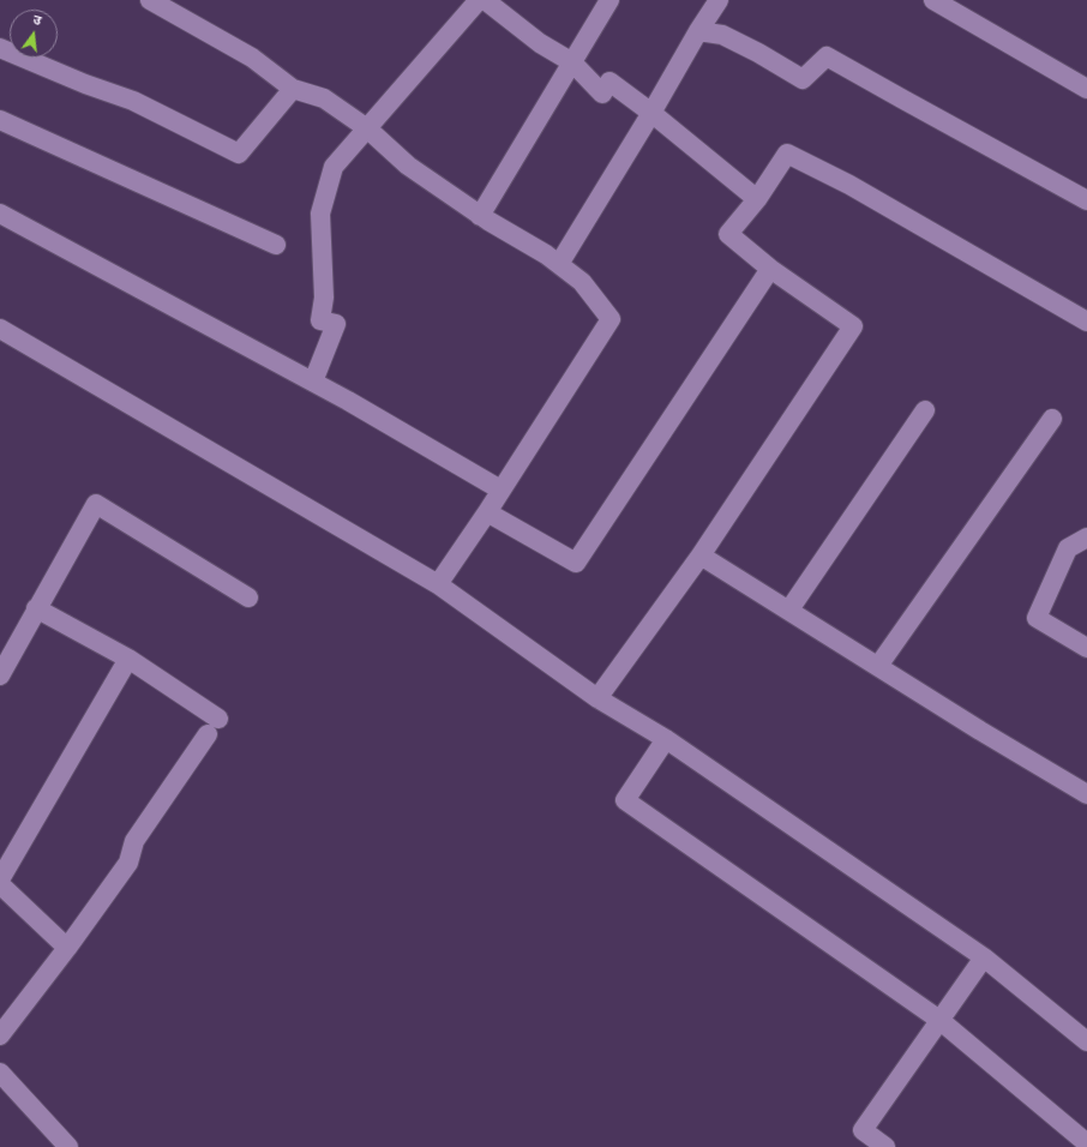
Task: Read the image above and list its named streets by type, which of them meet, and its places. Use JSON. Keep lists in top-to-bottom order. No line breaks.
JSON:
{"north":"top"}
